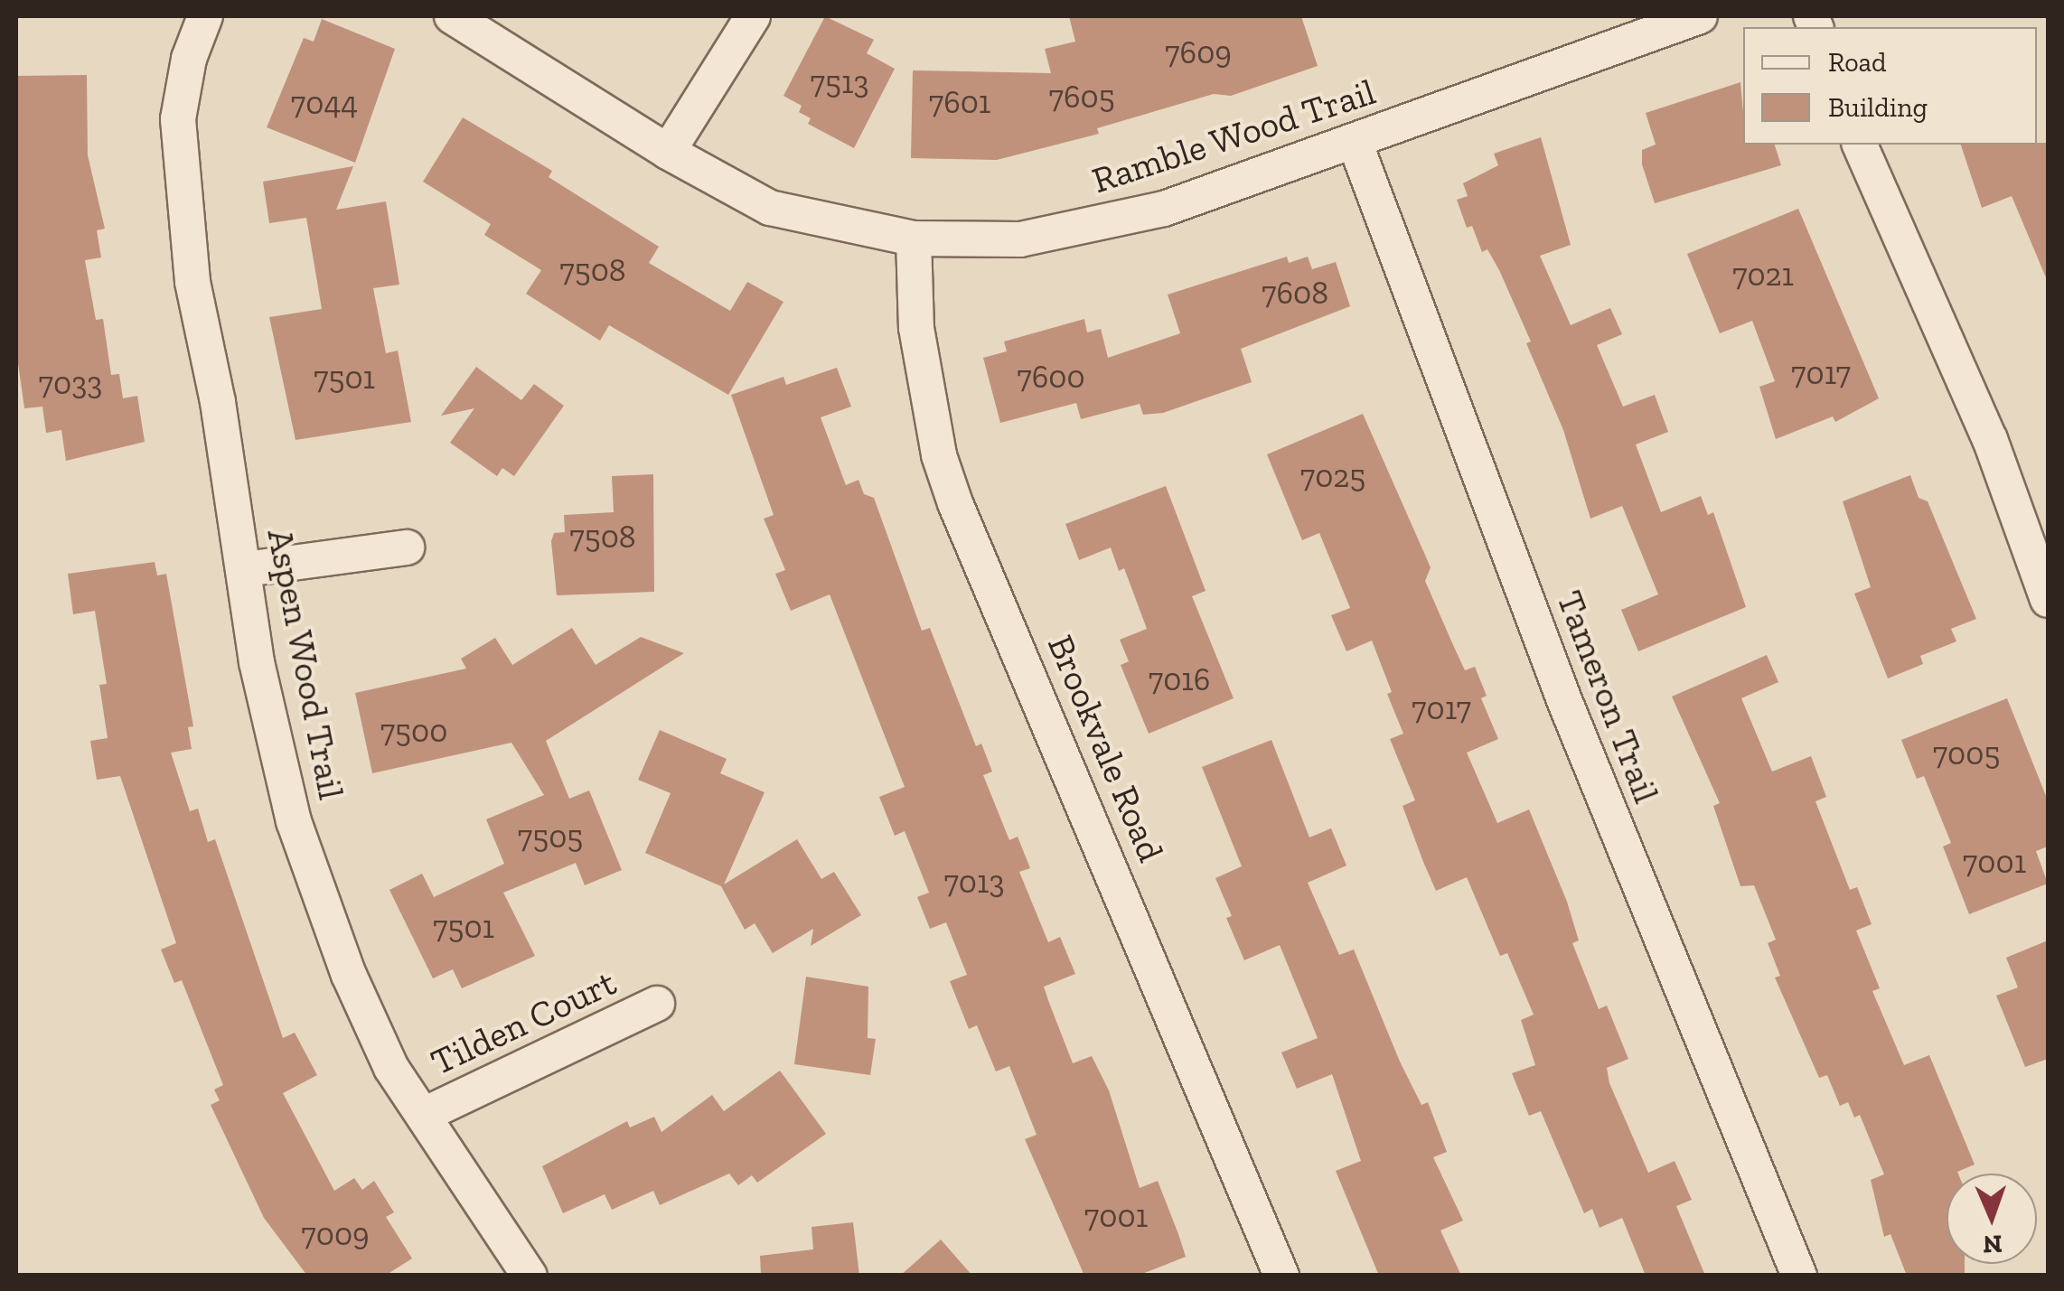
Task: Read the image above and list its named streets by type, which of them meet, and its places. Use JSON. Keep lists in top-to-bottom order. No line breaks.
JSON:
{"streets":{"street":["Ramble Wood Trail","Aspen Wood Trail","Tameron Trail","Brookvale Road","Tilden Court"]},"crossings":[["Ramble Wood Trail","Tameron Trail"],["Ramble Wood Trail","Brookvale Road"],["Aspen Wood Trail","Tilden Court"]],"house_numbers":["7609","7513","7605","7601","7044","7508","7021","7608","7017","7600","7501","7033","7025","7508","7016","7017","7500","7005","7505","7001","7013","7501","7001","7009"],"legend":["Road","Building"],"north":"bottom"}
